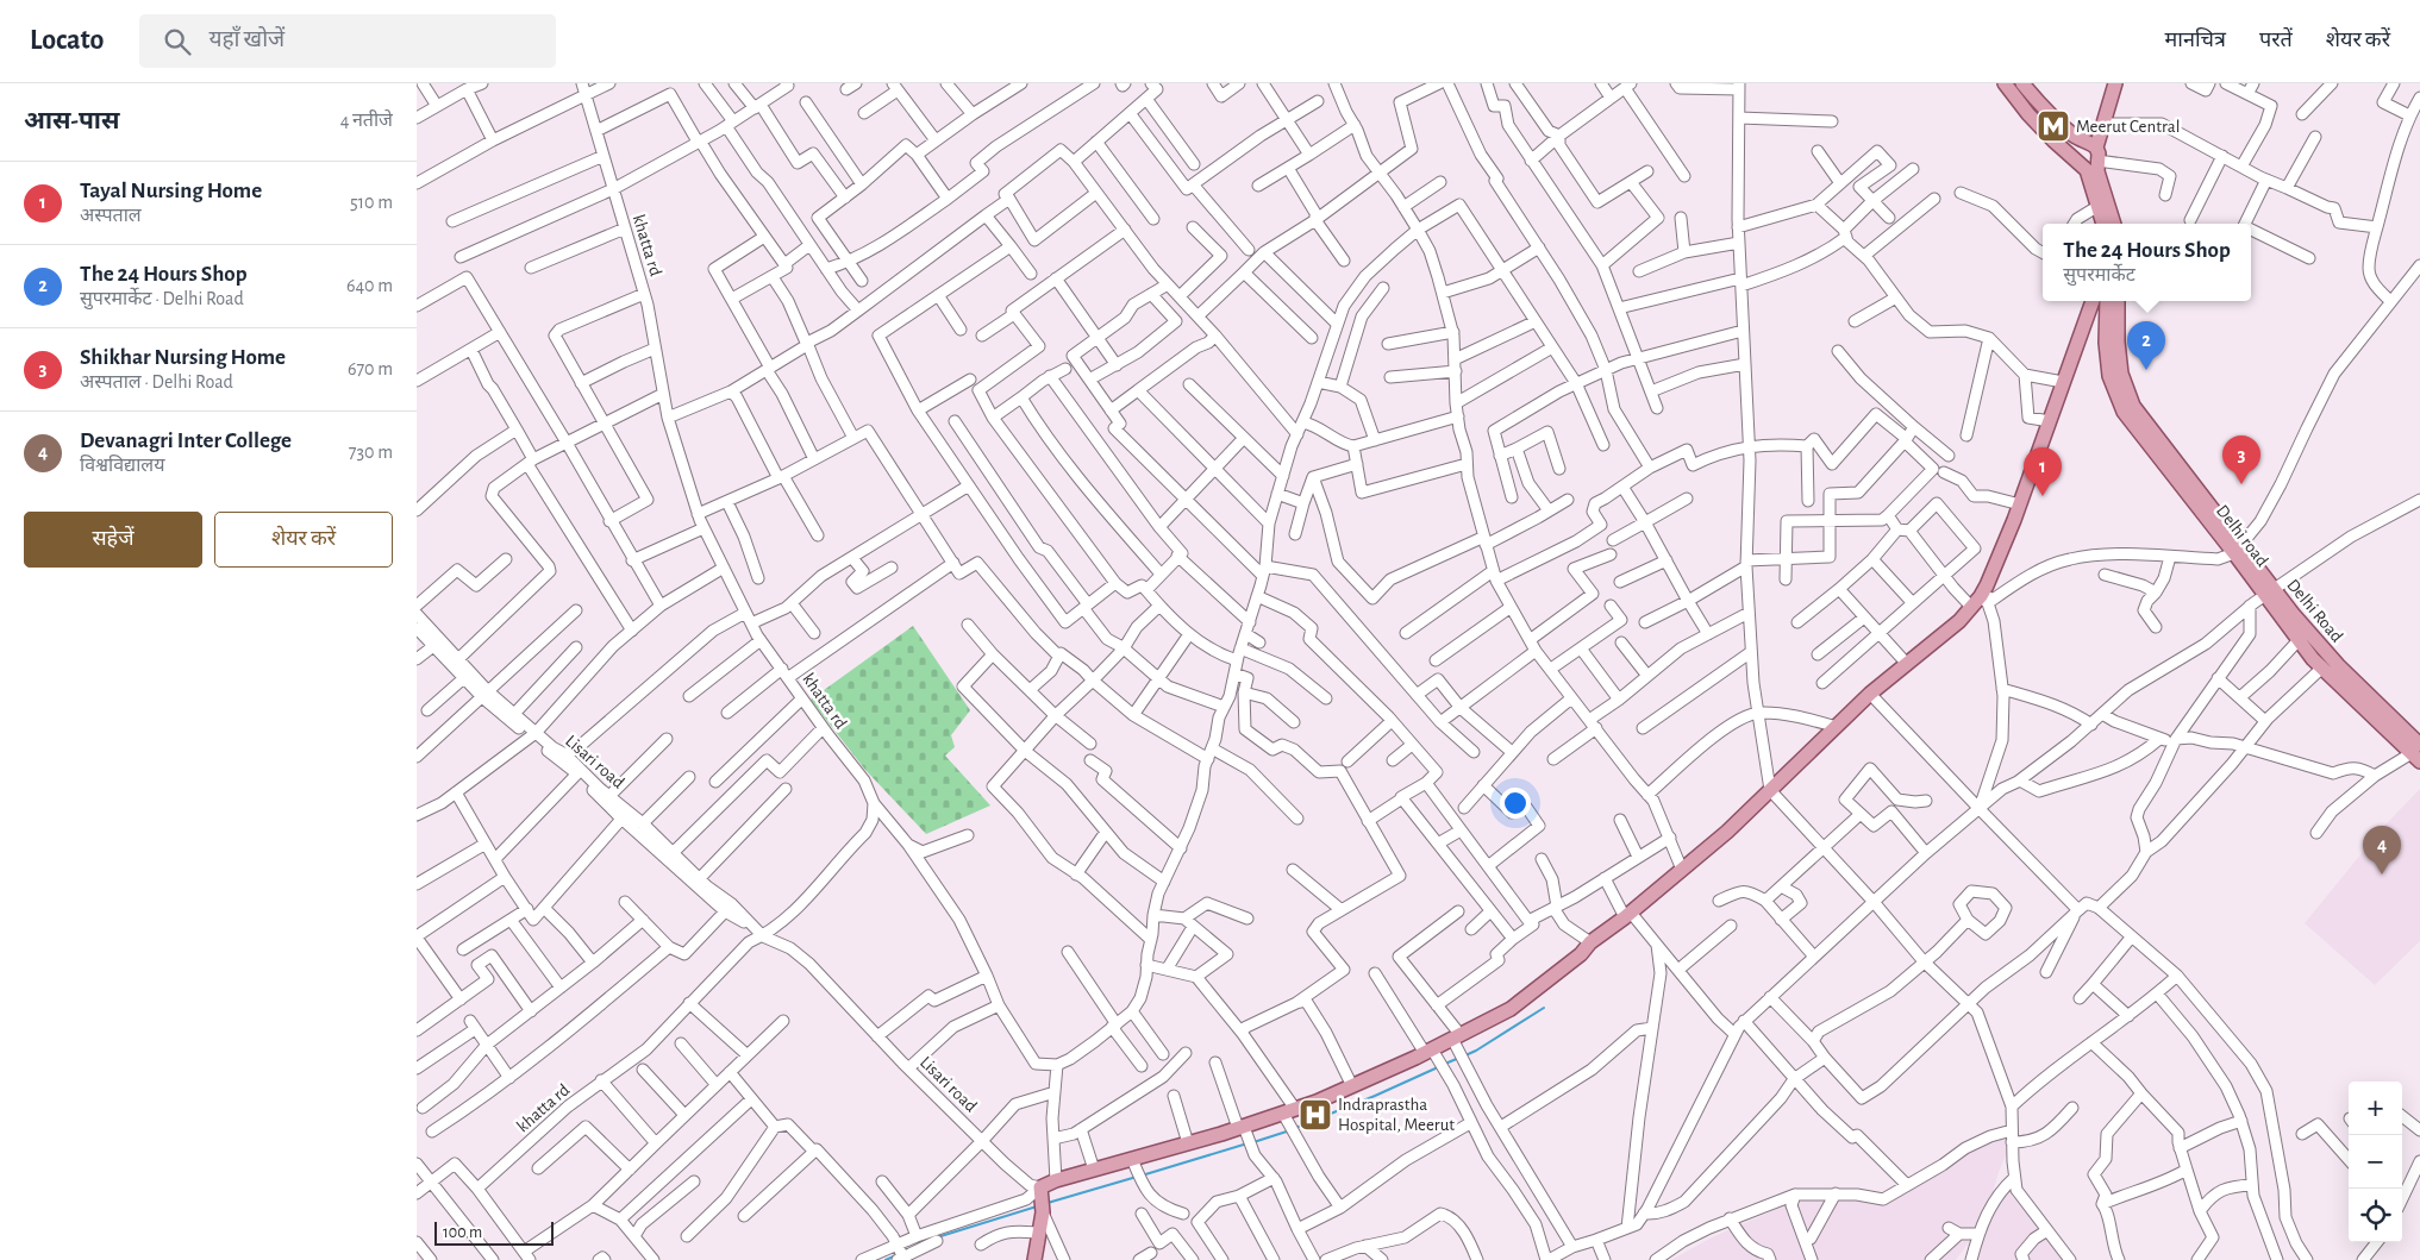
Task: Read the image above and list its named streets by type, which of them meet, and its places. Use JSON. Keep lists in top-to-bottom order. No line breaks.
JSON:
{"streets":{"main road":["Delhi road","Delhi Road"],"street":["khatta rd","Lisari road"]},"crossings":[["khatta rd","Lisari road"],["Delhi road","Delhi Road"]],"places":{"metro station":["Meerut Central"],"hospital":["Indraprastha Hospital, Meerut"]},"scale_bar":"100 m","page":{"header":"Locato","search":"यहाँ खोजें","nav":["मानचित्र","परतें","शेयर करें"],"heading":["आस-पास","4 नतीजे"],"list":[{"mark":"1","name":"Tayal Nursing Home","note":"अस्पताल","value":"510 m"},{"mark":"2","name":"The 24 Hours Shop","note":"सुपरमार्केट · Delhi Road","value":"640 m"},{"mark":"3","name":"Shikhar Nursing Home","note":"अस्पताल · Delhi Road","value":"670 m"},{"mark":"4","name":"Devanagri Inter College","note":"विश्वविद्यालय","value":"730 m"}],"popup":["The 24 Hours Shop","सुपरमार्केट"],"pins":["2","3","1","4"],"buttons":["सहेजें","शेयर करें"],"map_buttons":["+","−"],"scale":"100 m"}}
